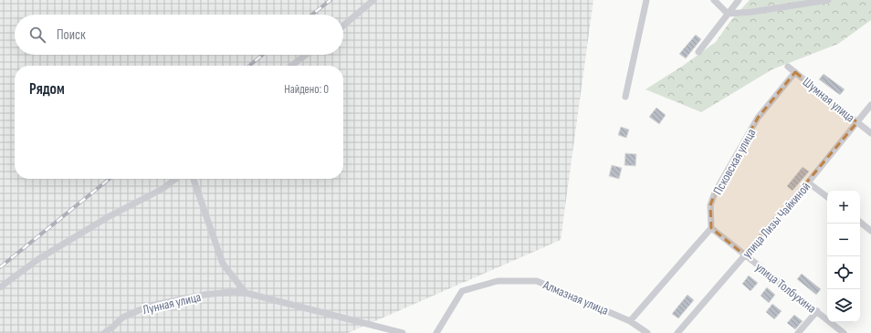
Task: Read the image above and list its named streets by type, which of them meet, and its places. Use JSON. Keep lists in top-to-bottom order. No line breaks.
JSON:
{"streets":{"street":["Шумная улица","Псковская улица","улица Лизы Чайкиной","улица Толбухина","Алмазная улица","Лунная улица"]},"crossings":[["Шумная улица","Псковская улица"],["Шумная улица","улица Лизы Чайкиной"],["Псковская улица","улица Толбухина"],["улица Лизы Чайкиной","улица Толбухина"]],"page":{"search":"Поиск","heading":["Рядом","Найдено: 0"],"map_buttons":["+","−"]}}
